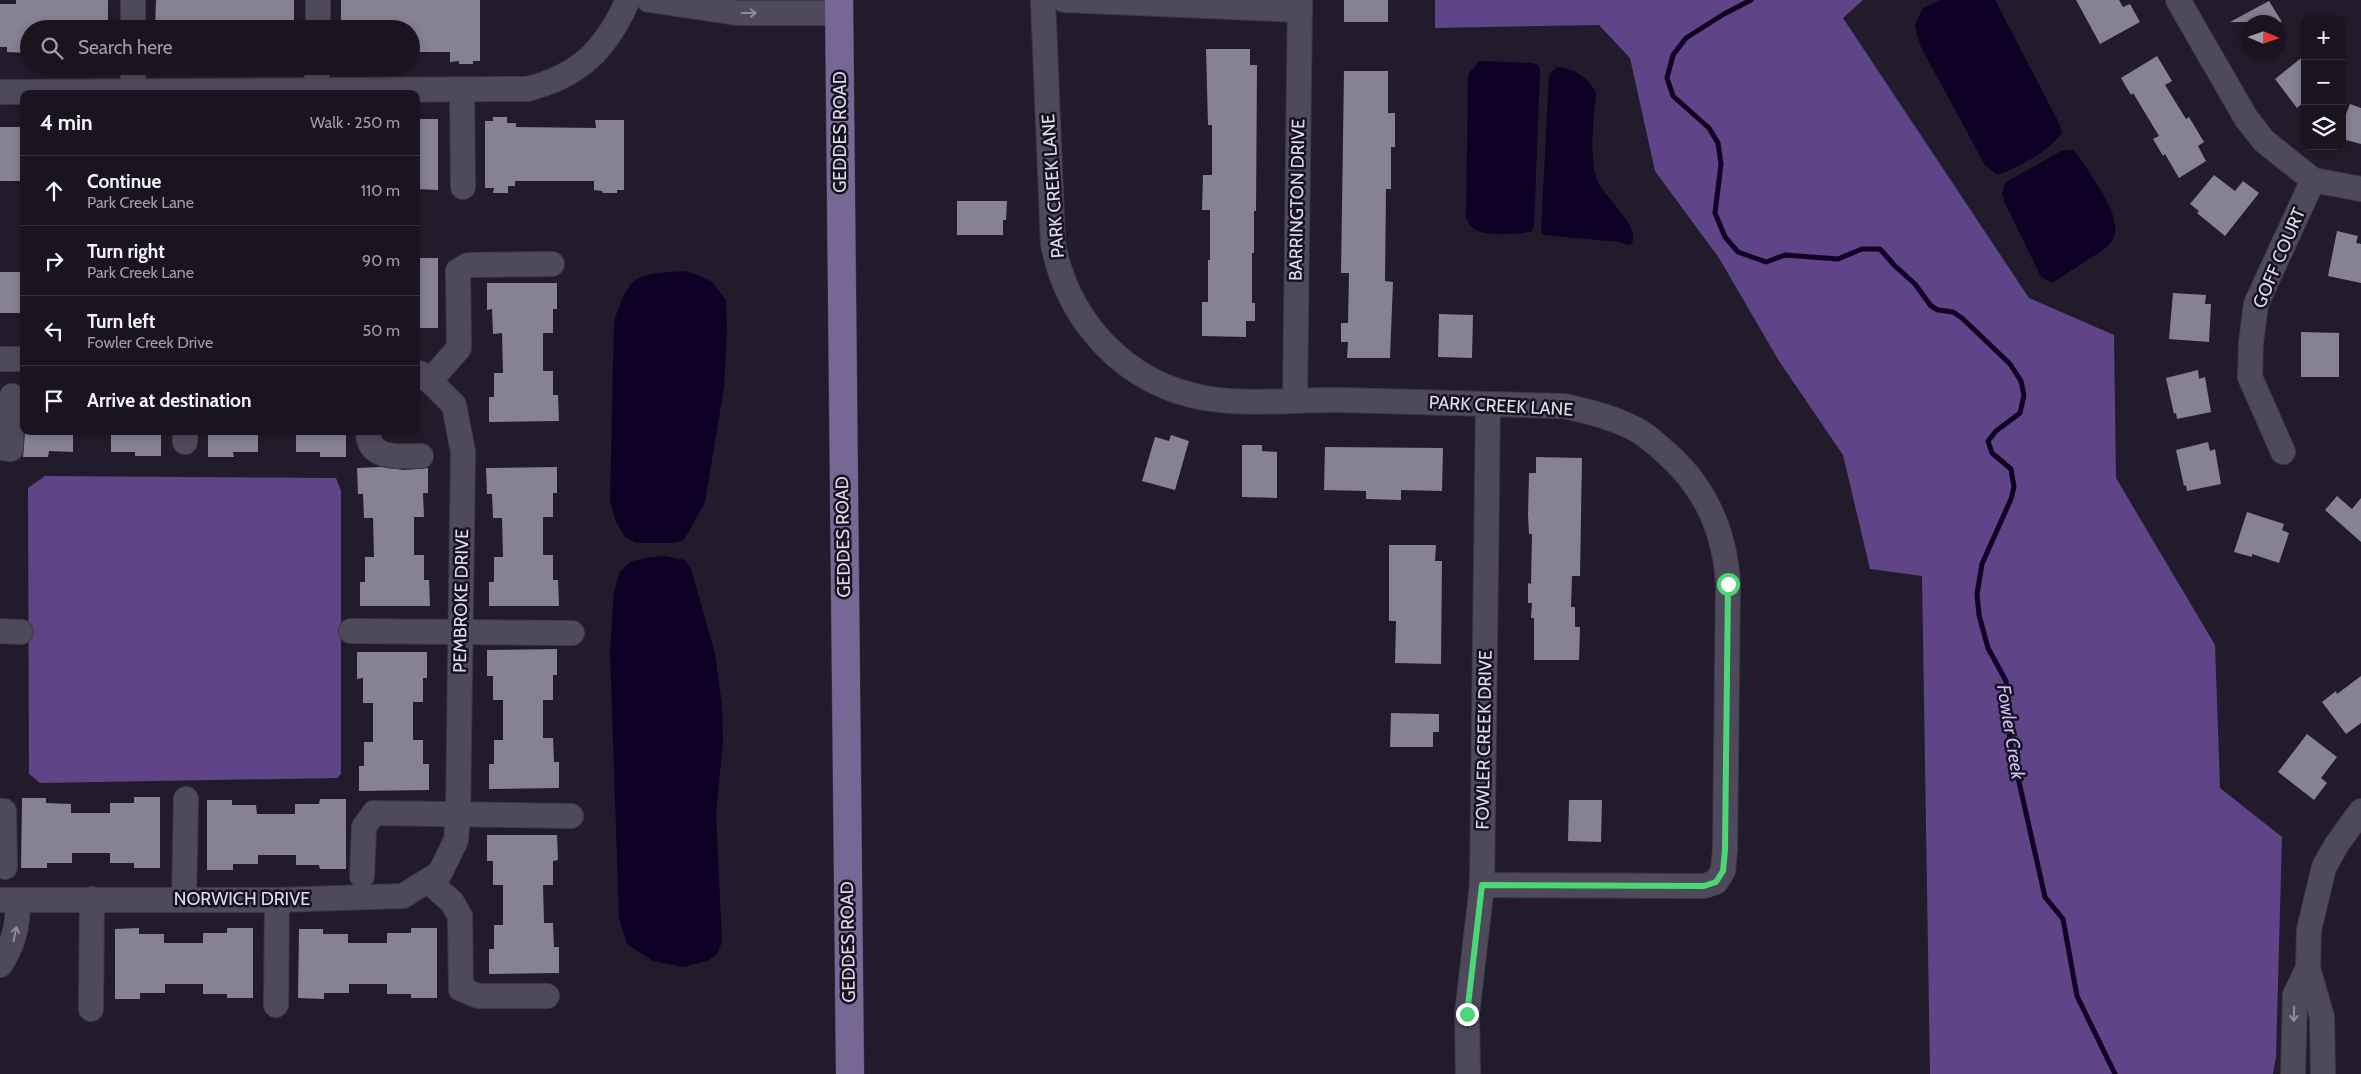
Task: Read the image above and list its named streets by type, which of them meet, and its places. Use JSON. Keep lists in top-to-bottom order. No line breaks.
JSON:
{"streets":{"main road":["GEDDES ROAD"],"street":["PARK CREEK LANE","BARRINGTON DRIVE","GOFF COURT","PEMBROKE DRIVE","FOWLER CREEK DRIVE","NORWICH DRIVE"]},"crossings":[["PARK CREEK LANE","BARRINGTON DRIVE"],["PARK CREEK LANE","FOWLER CREEK DRIVE"],["PEMBROKE DRIVE","NORWICH DRIVE"]],"water":["Fowler Creek"],"north":"right","page":{"map_buttons":["+","−"],"search":"Search here","heading":["4 min","Walk · 250 m"],"list":[["Continue","Park Creek Lane","110 m"],["Turn right","Park Creek Lane","90 m"],["Turn left","Fowler Creek Drive","50 m"],"Arrive at destination"]}}
